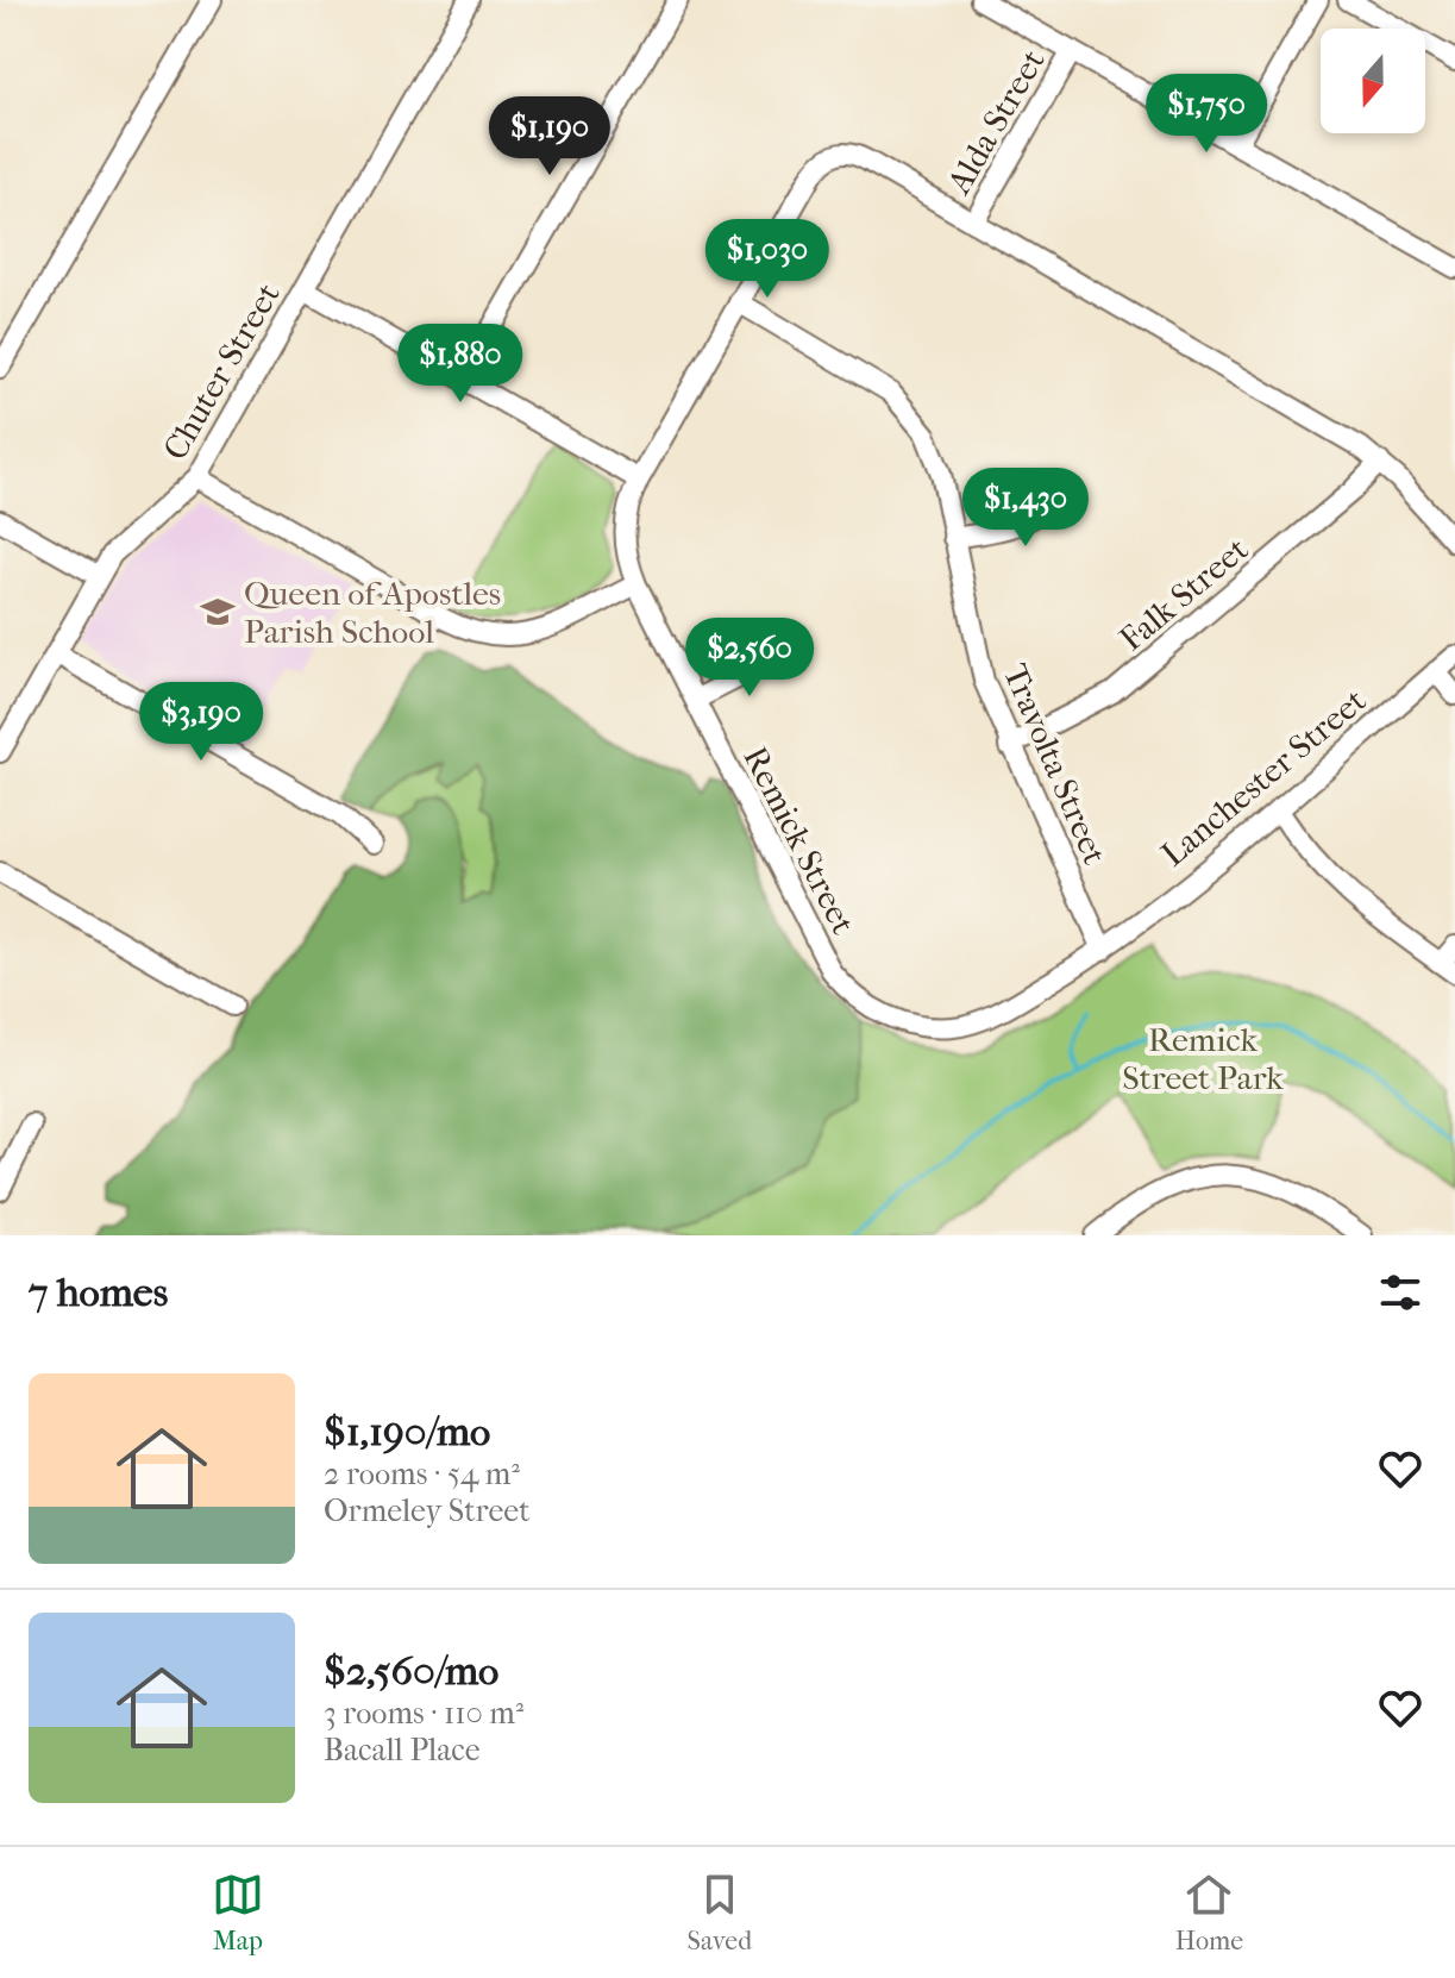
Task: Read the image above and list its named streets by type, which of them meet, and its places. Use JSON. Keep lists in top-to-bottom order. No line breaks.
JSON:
{"streets":{"street":["Alda Street","Chuter Street","Falk Street","Travolta Street","Lanchester Street","Remick Street"]},"crossings":[["Alda Street","Remick Street"],["Falk Street","Travolta Street"],["Falk Street","Remick Street"],["Travolta Street","Lanchester Street"],["Travolta Street","Remick Street"],["Lanchester Street","Remick Street"]],"parks":["Remick Street Park"],"places":{"school or university":["Queen of Apostles Parish School"]},"north":"bottom","page":{"price":["$1,750","$1,190","$1,030","$1,880","$1,430","$2,560","$3,190"],"heading":"7 homes","list":[{"name":"$1,190/mo","note":"2 rooms · 54 m² · Ormeley Street"},{"name":"$2,560/mo","note":"3 rooms · 110 m² · Bacall Place"}],"tabs":["Map","Saved","Home"]}}
